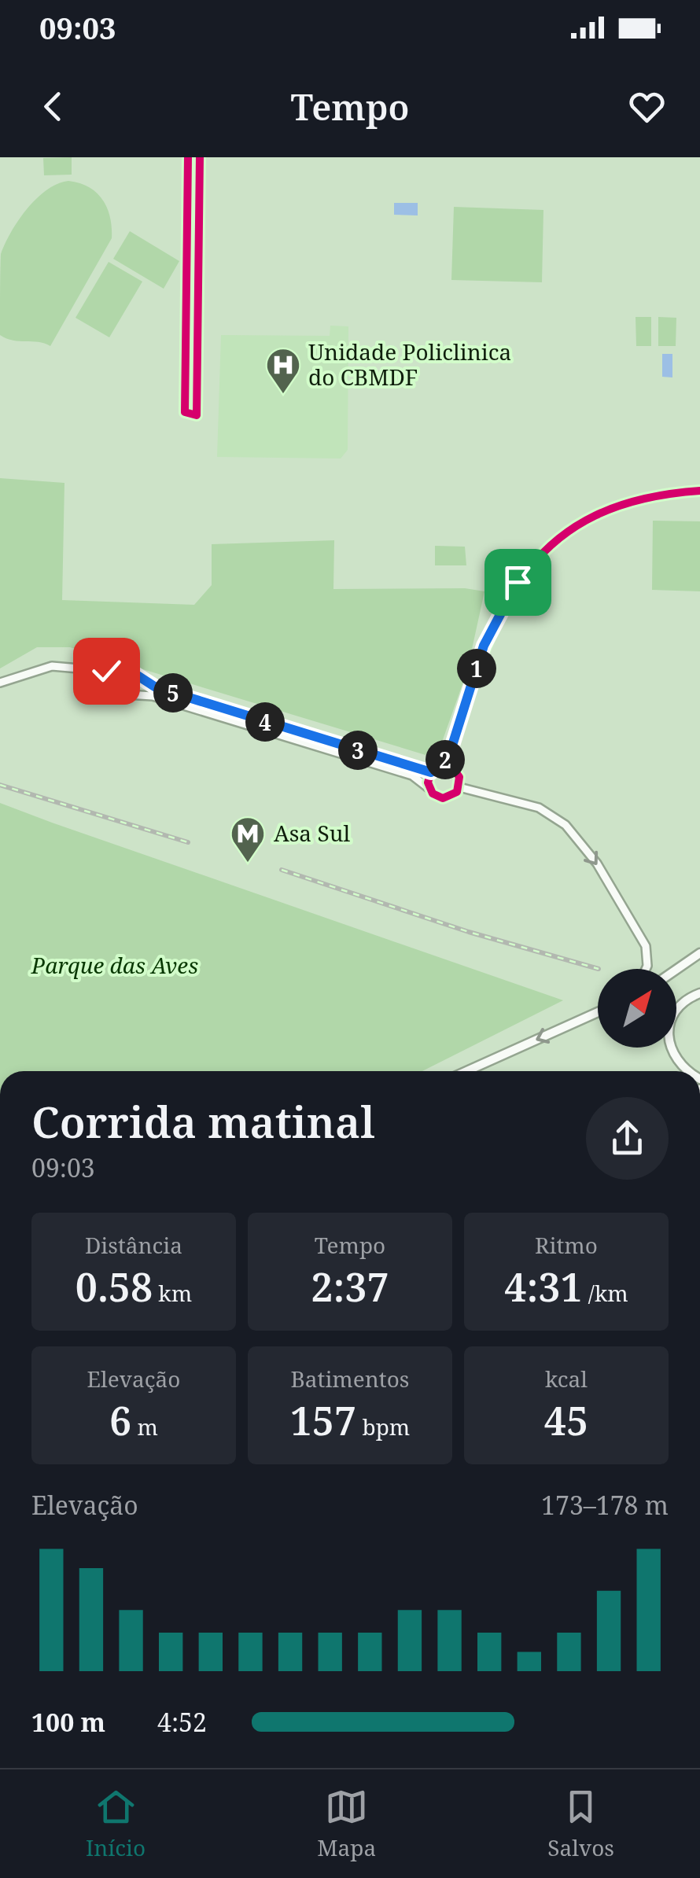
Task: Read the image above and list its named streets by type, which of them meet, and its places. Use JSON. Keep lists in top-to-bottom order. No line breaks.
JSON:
{"parks":["Parque das Aves"],"places":{"hospital":["Unidade Policlinica do CBMDF"],"metro station":["Asa Sul"]},"north":"top right","page":{"status":"09:03","header":"Tempo","pins":["1","5","4","3","2"],"heading":["Corrida matinal","09:03"],"stats":[["Distância","0.58 km"],["Tempo","2:37"],["Ritmo","4:31 /km"],["Elevação","6 m"],["Batimentos","157 bpm"],["kcal","45"]],"chart":["Elevação","173–178 m"],"list":[{"name":"100 m","note":"4:52"}],"tabs":["Início","Mapa","Salvos"]}}
